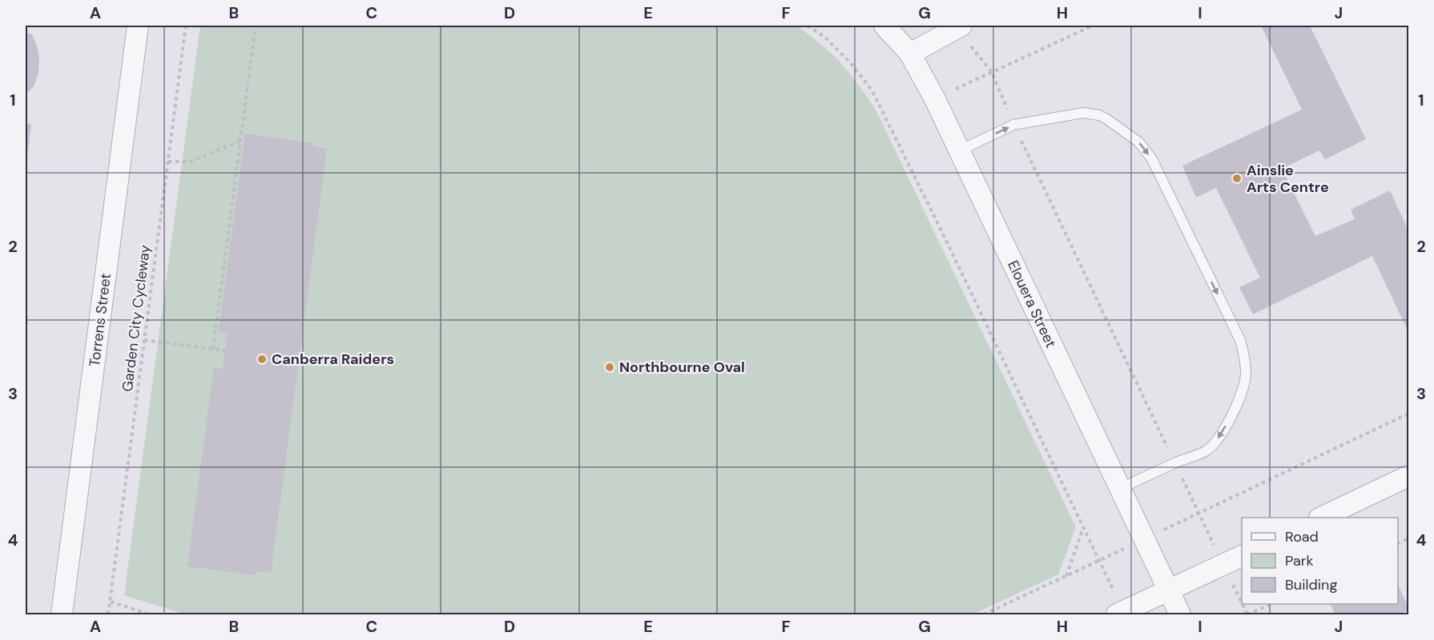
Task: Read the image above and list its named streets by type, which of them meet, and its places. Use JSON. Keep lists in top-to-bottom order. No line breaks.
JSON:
{"streets":{"street":["Elouera Street","Torrens Street"],"path":["Garden City Cycleway"]},"places":["Ainslie Arts Centre","Canberra Raiders","Northbourne Oval"],"legend":["Road","Park","Building"],"grid":{"columns":["A","B","C","D","E","F","G","H","I","J"],"rows":["1","2","3","4"]}}
